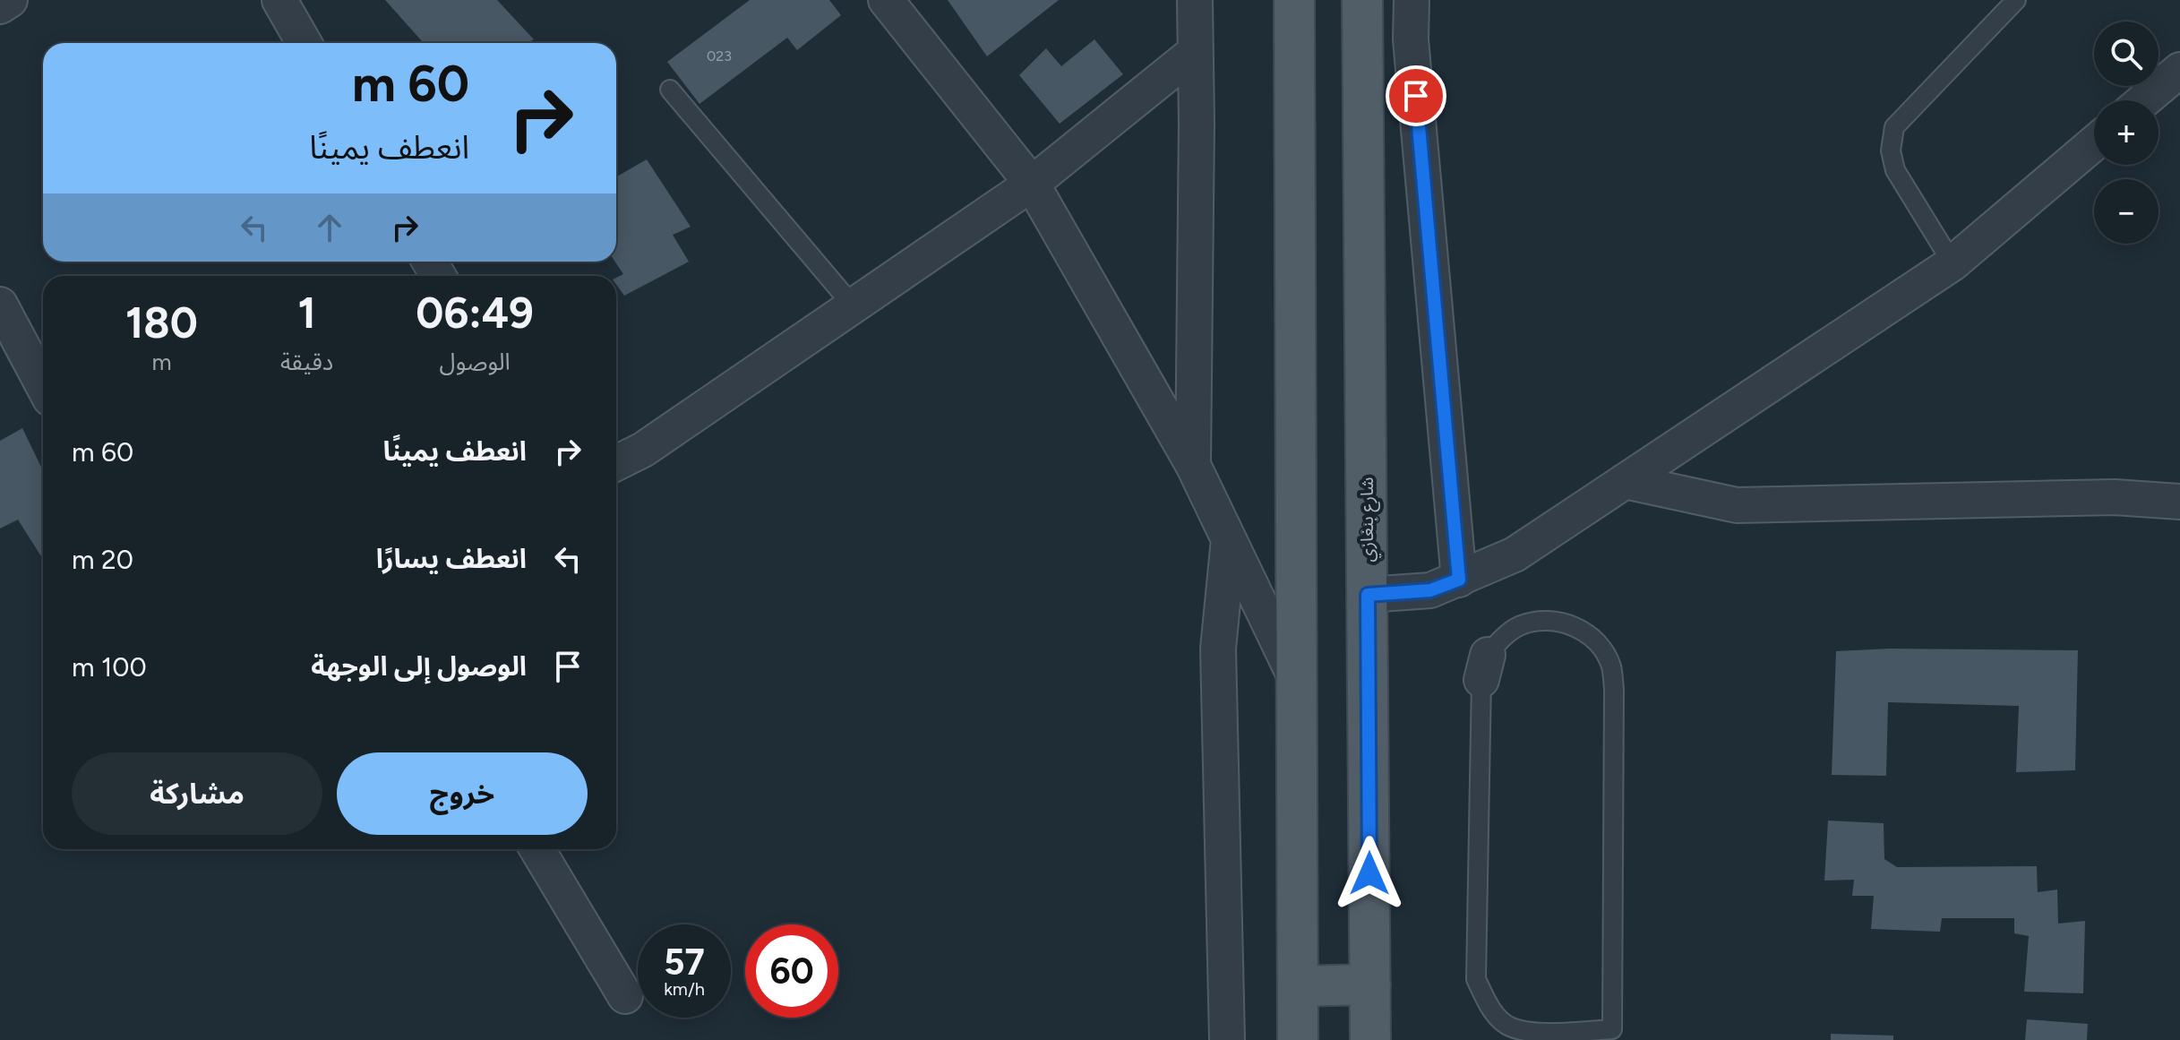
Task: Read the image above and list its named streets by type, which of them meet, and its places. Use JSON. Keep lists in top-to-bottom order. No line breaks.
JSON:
{"streets":{"main road":["شارع بنغازي"]},"house_numbers":["023"],"page":{"map_buttons":["+","−"],"turn":["60 m","انعطف يمينًا"],"eta":["06:49","الوصول","1","دقيقة","180","m"],"list":[{"name":"انعطف يمينًا","value":"60 m"},{"name":"انعطف يسارًا","value":"20 m"},{"name":"الوصول إلى الوجهة","value":"100 m"}],"buttons":["خروج","مشاركة"],"speed":"57 km/h","limit":"60"}}
